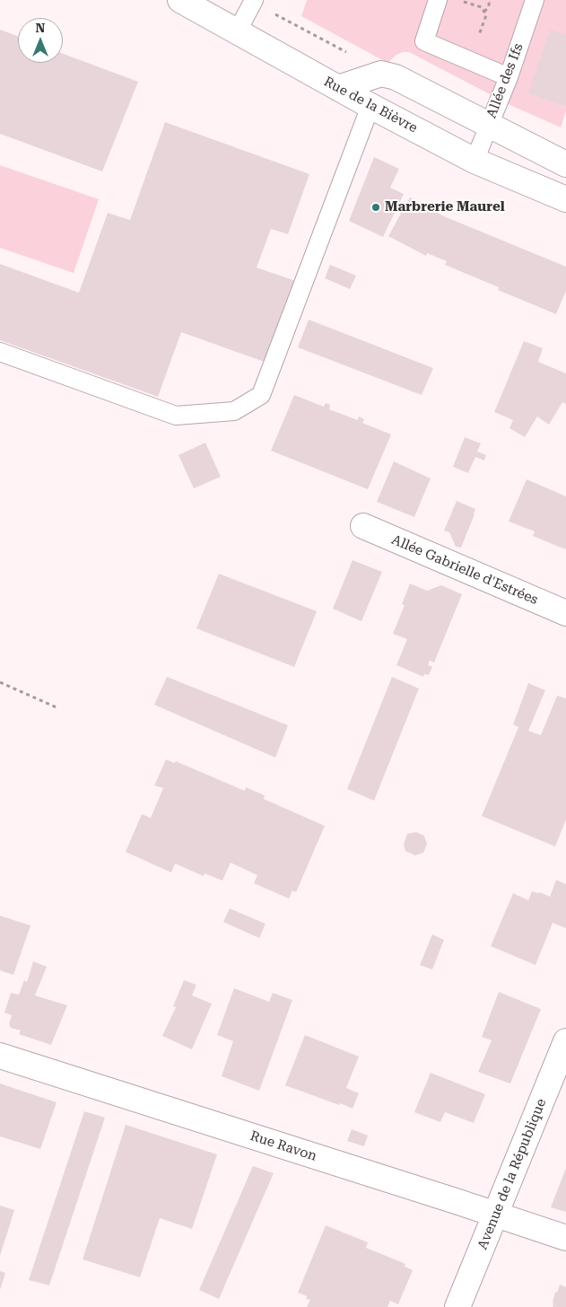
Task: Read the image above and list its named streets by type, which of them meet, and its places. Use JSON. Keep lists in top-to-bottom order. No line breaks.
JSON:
{"streets":{"street":["Rue de la Bièvre","Allée Gabrielle d'Estrées","Rue Ravon","Avenue de la République"],"lane":["Allée des Ifs"]},"crossings":[["Allée des Ifs","Rue de la Bièvre"],["Rue Ravon","Avenue de la République"]],"places":["Marbrerie Maurel"],"north":"top"}
